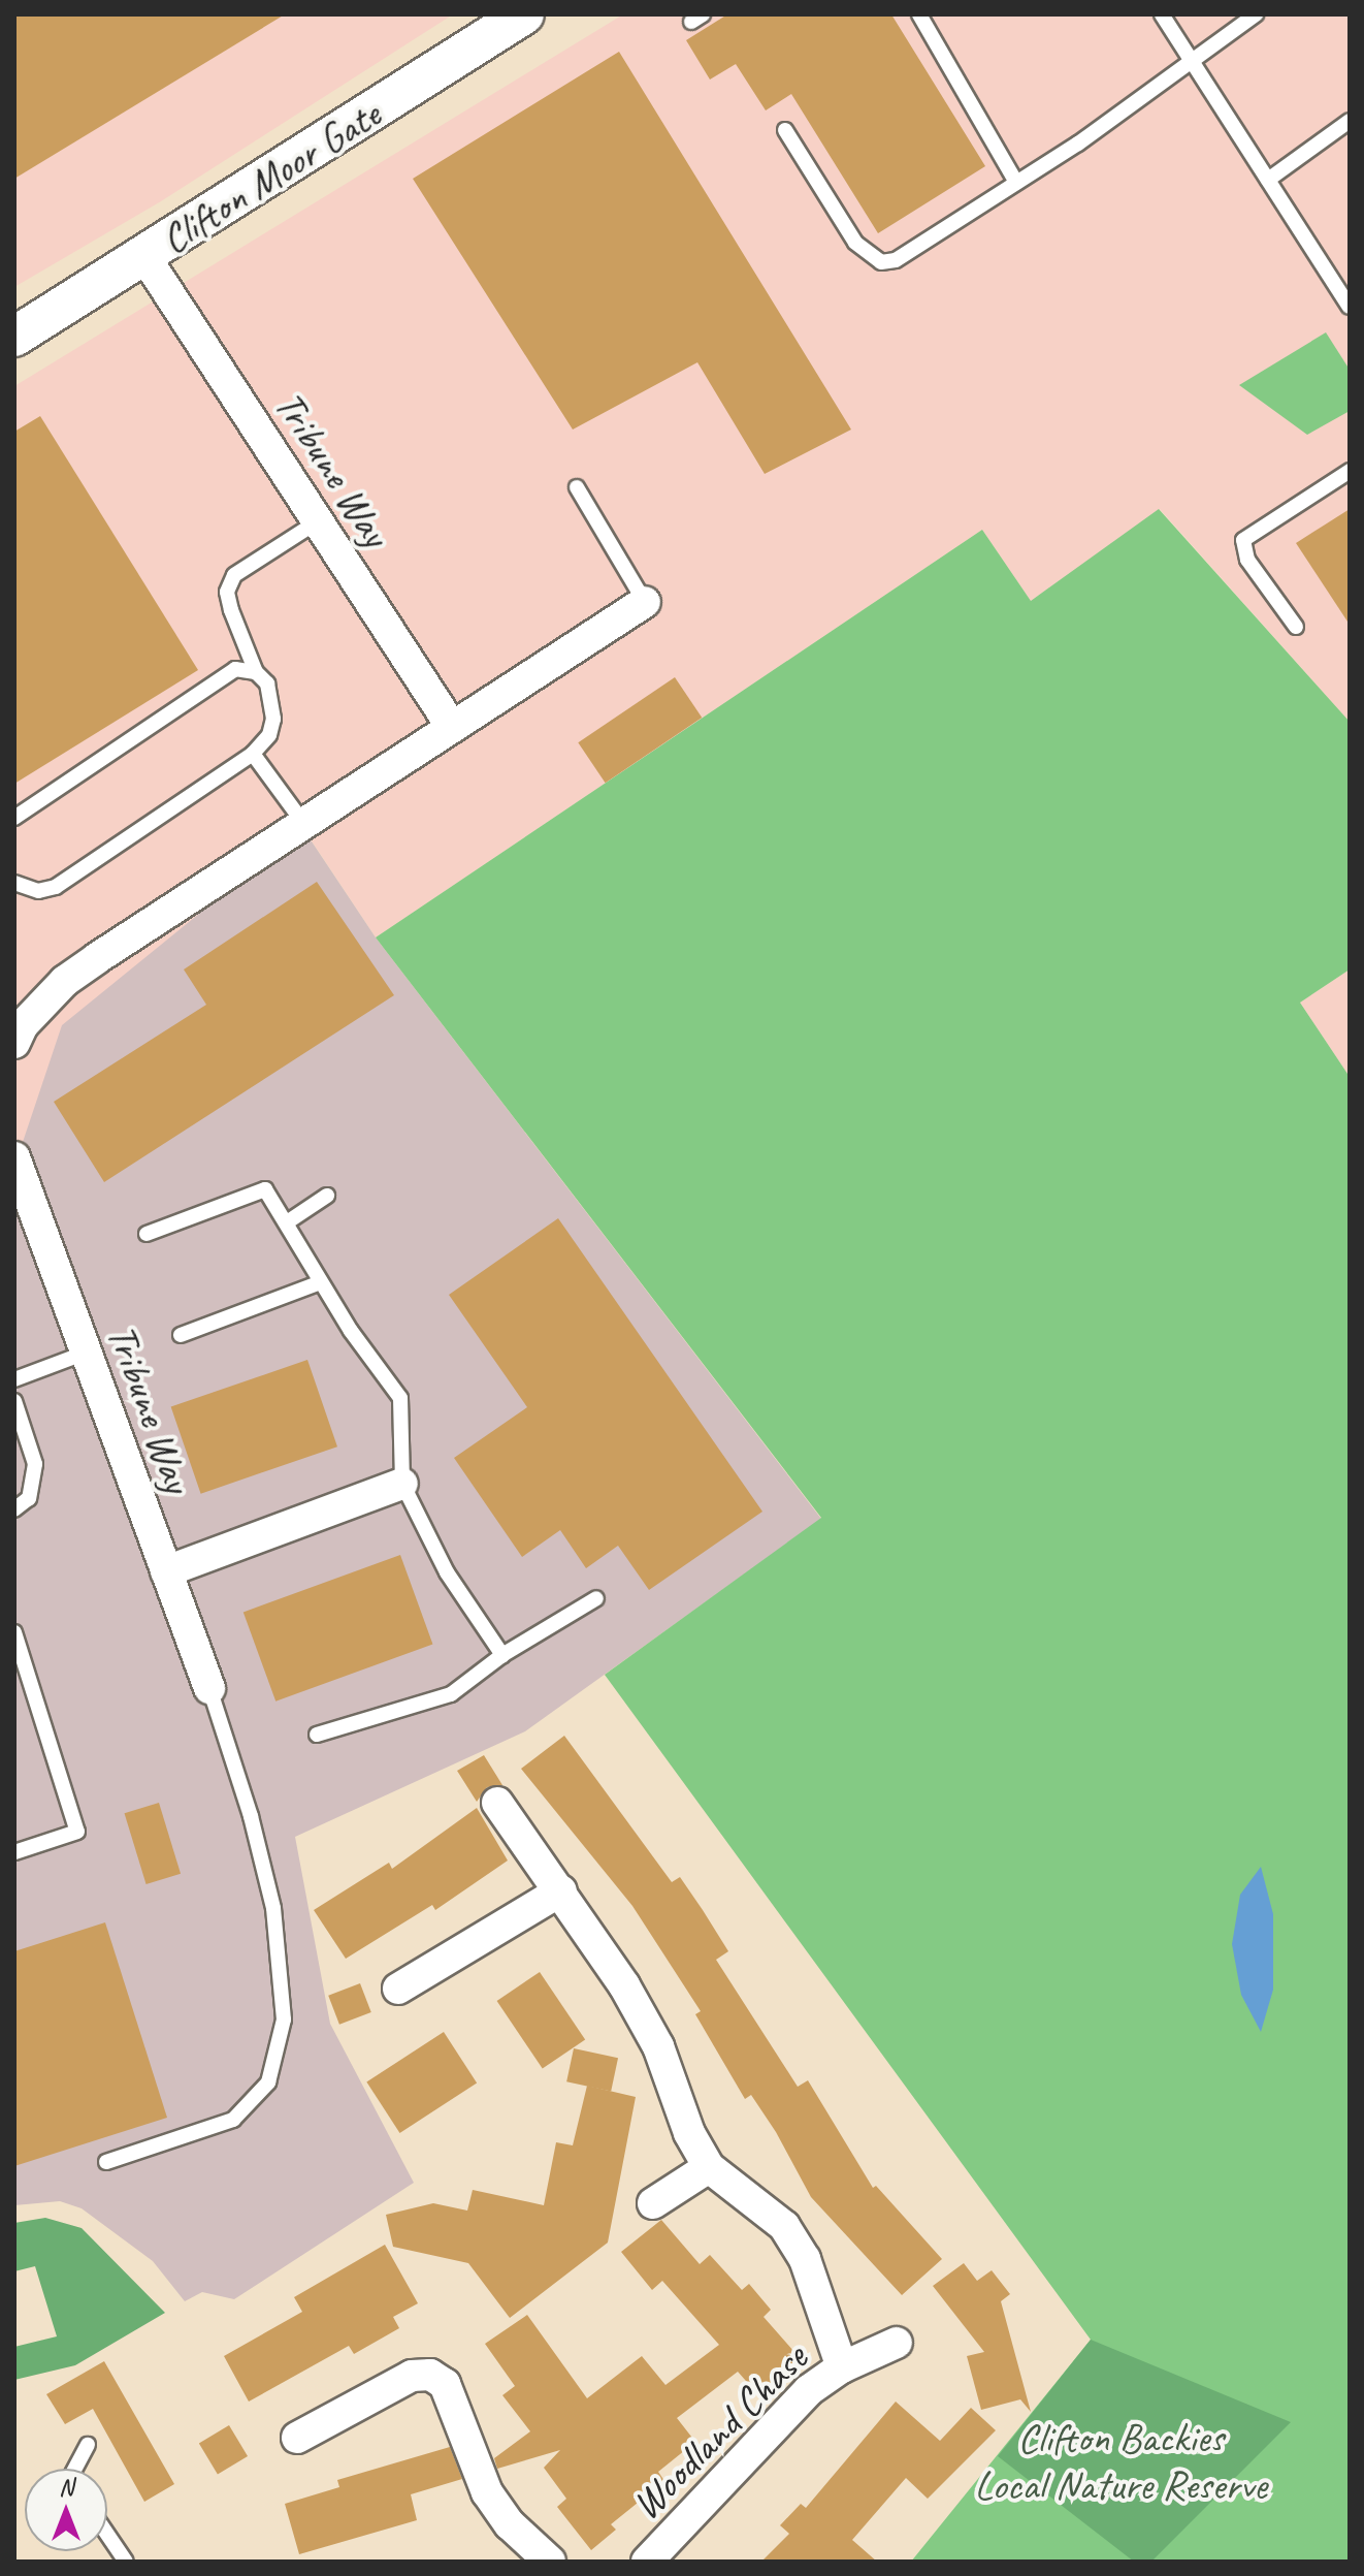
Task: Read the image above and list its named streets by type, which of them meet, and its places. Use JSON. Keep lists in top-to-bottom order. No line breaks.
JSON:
{"streets":{"street":["Clifton Moor Gate","Tribune Way","Woodland Chase"]},"crossings":[["Clifton Moor Gate","Tribune Way"]],"parks":["Clifton Backies Local Nature Reserve"],"north":"top"}
